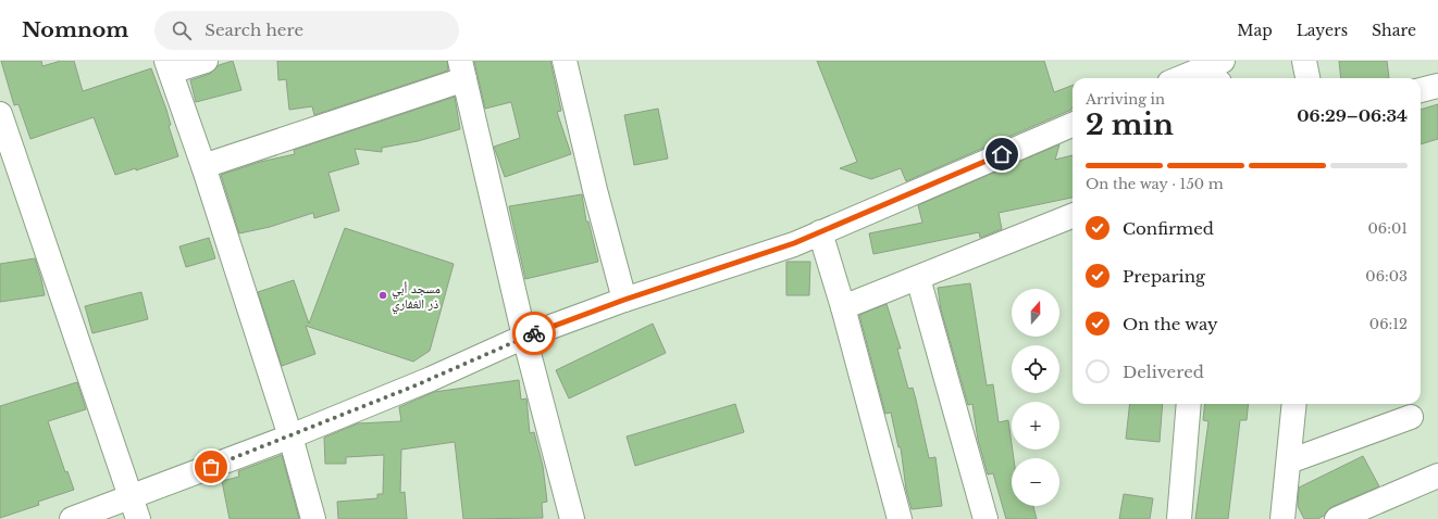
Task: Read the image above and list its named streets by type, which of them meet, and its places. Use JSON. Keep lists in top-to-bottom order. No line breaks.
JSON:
{"places":["مسجد أبي ذر الغفاري"],"north":"top","page":{"header":"Nomnom","search":"Search here","nav":["Map","Layers","Share"],"heading":["2 min","Arriving in","06:29–06:34"],"bar":"On the way · 150 m","list":[["Confirmed","06:01"],["Preparing","06:03"],["On the way","06:12"],"Delivered"],"map_buttons":["+","−"]}}
